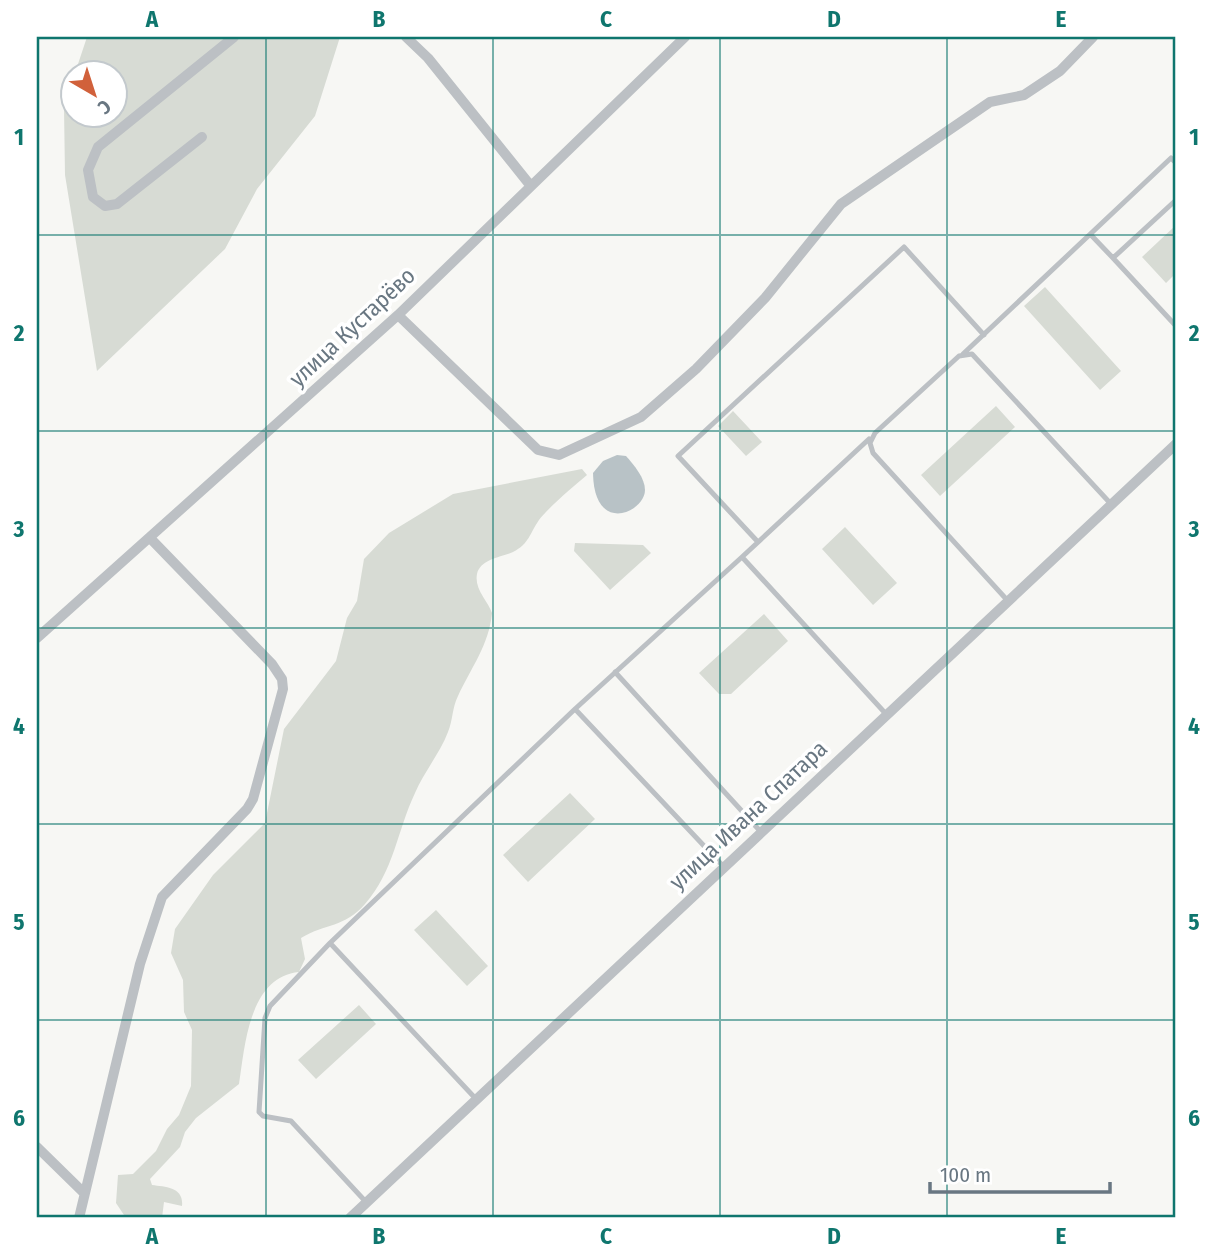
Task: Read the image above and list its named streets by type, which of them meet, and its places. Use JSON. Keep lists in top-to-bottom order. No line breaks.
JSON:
{"streets":{"street":["улица Кустарёво","улица Ивана Спатара"]},"scale_bar":"100 m","north":"bottom right","grid":{"columns":["A","B","C","D","E"],"rows":["1","2","3","4","5","6"]}}
